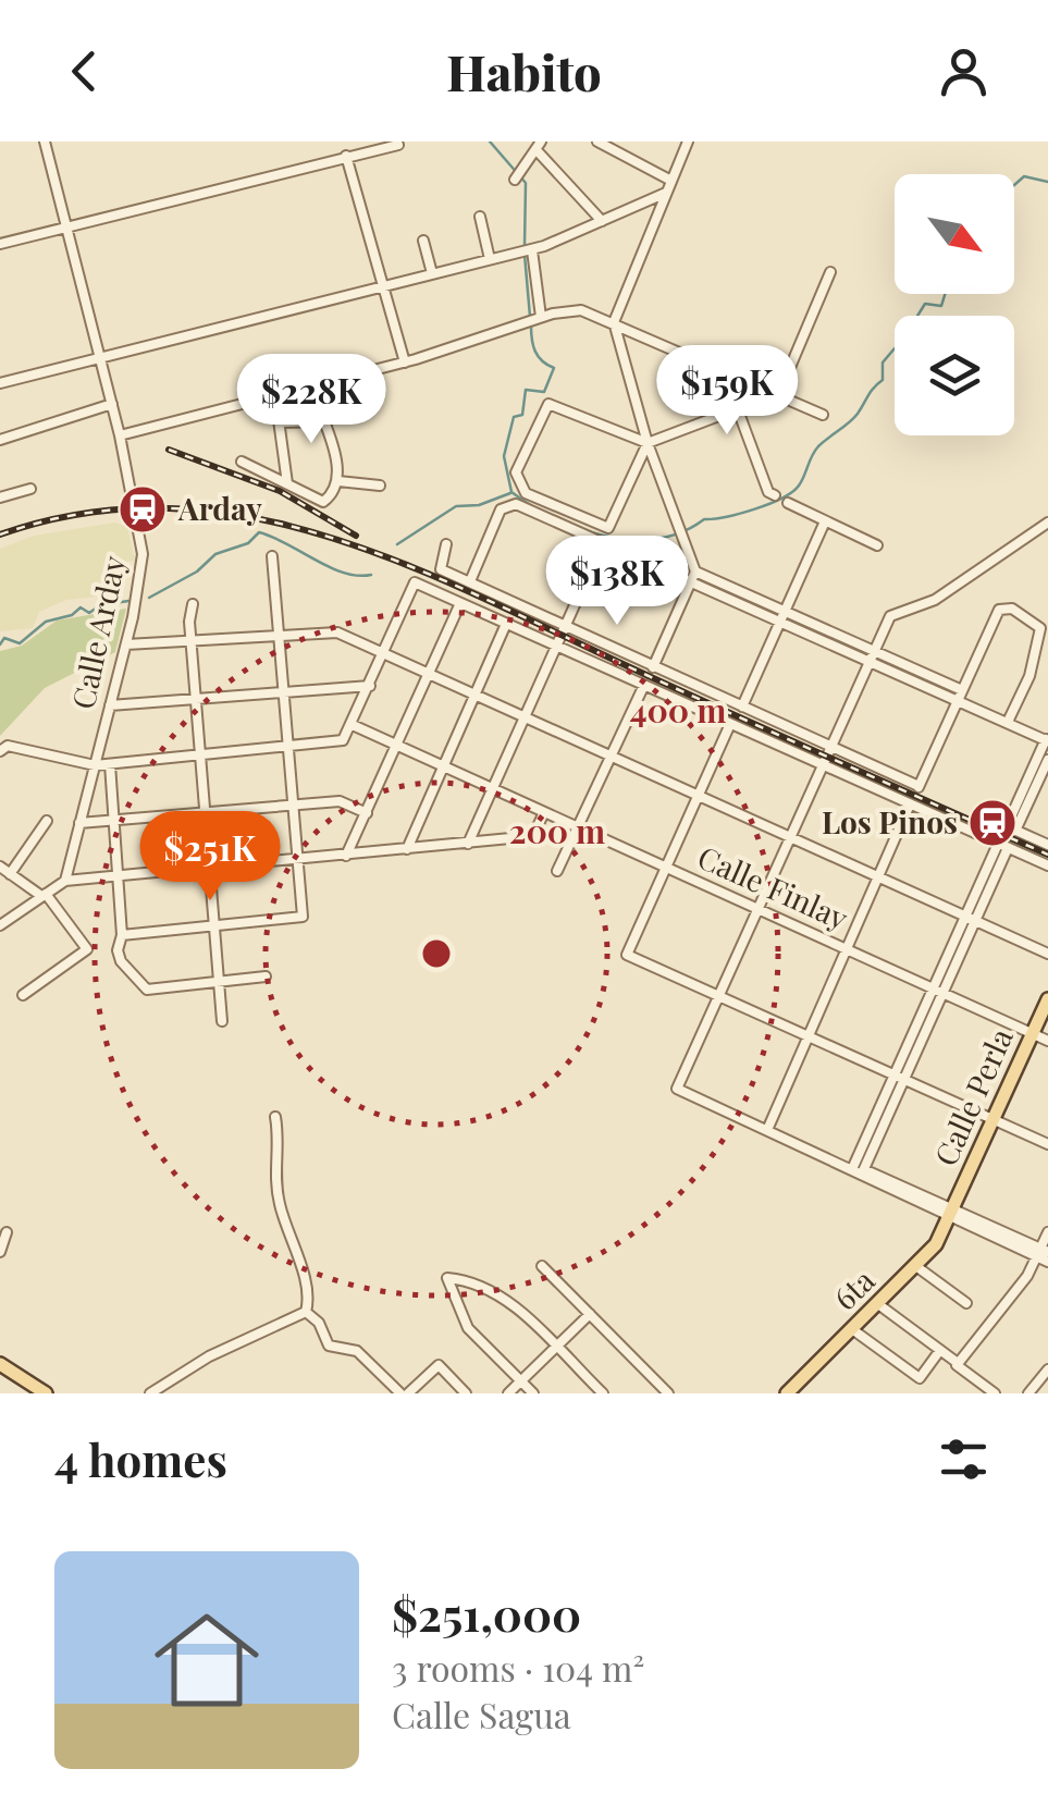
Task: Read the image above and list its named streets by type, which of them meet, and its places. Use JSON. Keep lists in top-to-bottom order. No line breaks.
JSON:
{"streets":{"main road":["Calle Perla","6ta"],"street":["Calle Arday","Calle Finlay"]},"crossings":[["Calle Finlay","Calle Perla"],["Calle Perla","6ta"]],"places":{"station":["Arday","Los Pinos"]},"north":"bottom right","page":{"header":"Habito","price":["$159K","$228K","$138K","$251K"],"heading":"4 homes","list":[{"name":"$251,000","note":"3 rooms · 104 m² · Calle Sagua"}]},"rings":["400 m","200 m"]}
